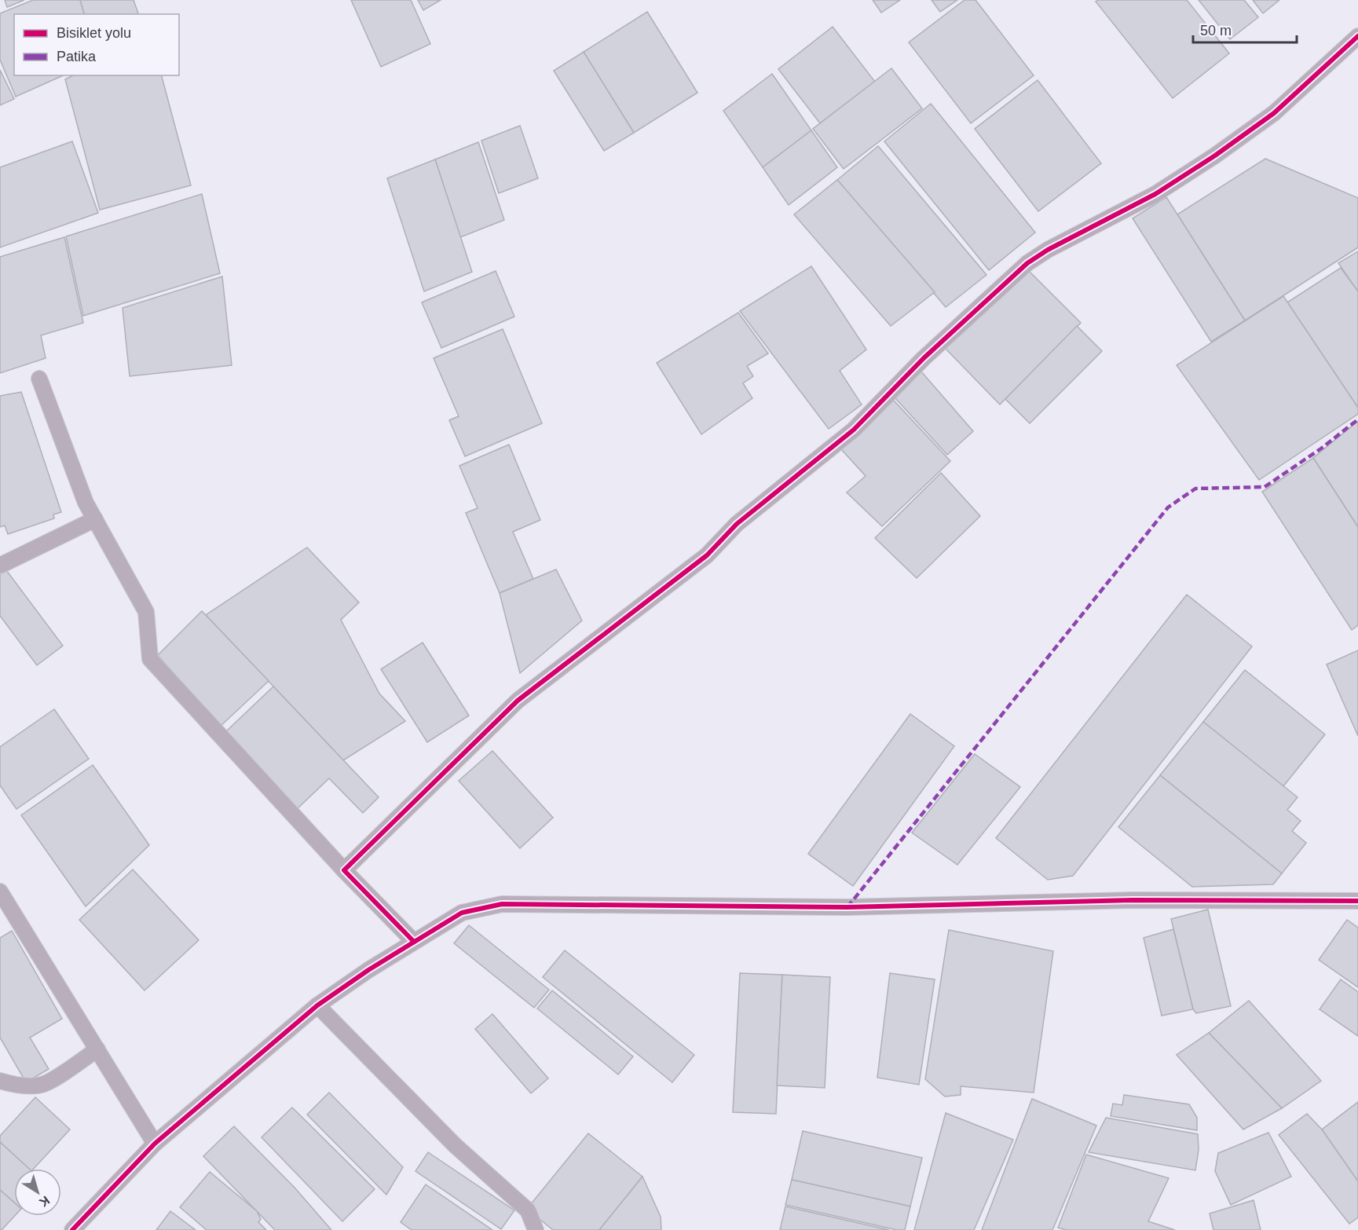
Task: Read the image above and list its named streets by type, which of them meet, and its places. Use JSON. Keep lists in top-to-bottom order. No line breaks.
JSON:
{"legend":["Bisiklet yolu","Patika"],"scale_bar":"50 m","north":"bottom right"}
